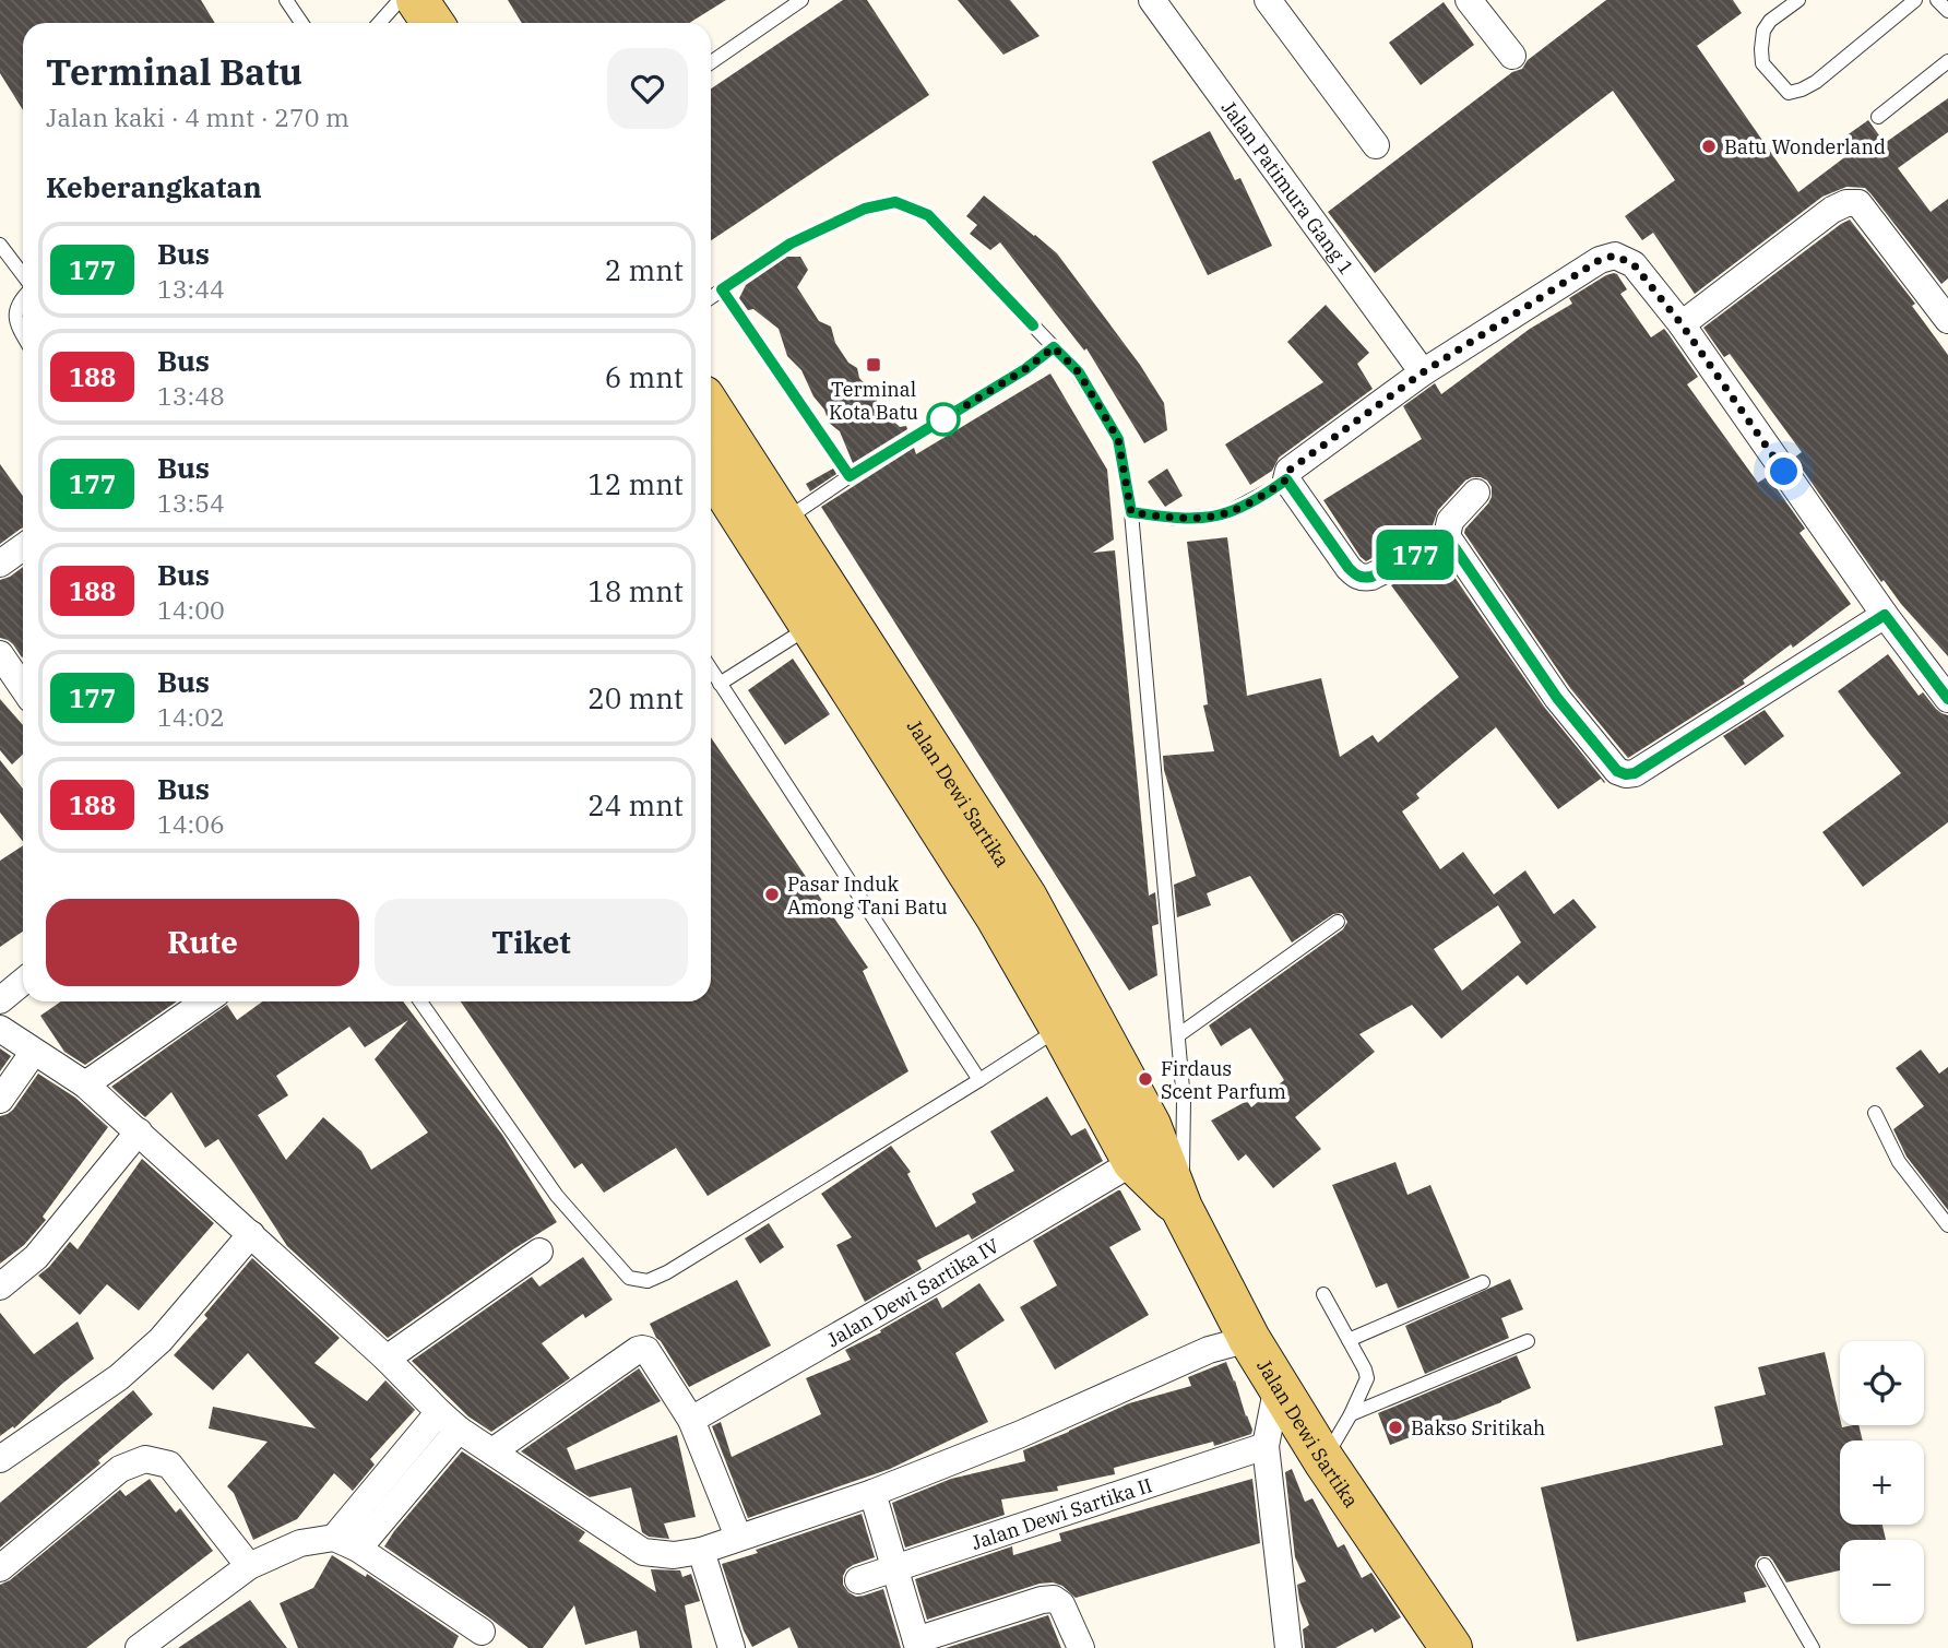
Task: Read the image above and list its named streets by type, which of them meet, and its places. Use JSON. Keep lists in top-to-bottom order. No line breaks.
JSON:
{"streets":{"main road":["Jalan Dewi Sartika"],"street":["Jalan Patimura Gang 1","Jalan Dewi Sartika IV","Jalan Dewi Sartika II"]},"crossings":[["Jalan Dewi Sartika","Jalan Dewi Sartika IV"]],"places":{"other":["Batu Wonderland","Pasar Induk Among Tani Batu","Firdaus Scent Parfum","Bakso Sritikah"],"transit":["Terminal Kota Batu"]},"lines":["bus line 177"],"page":{"on_map":"177","heading":[["Terminal Batu","Jalan kaki · 4 mnt · 270 m"],"Keberangkatan"],"list":[{"mark":"177","name":"Bus","note":"13:44","value":"2 mnt"},{"mark":"188","name":"Bus","note":"13:48","value":"6 mnt"},{"mark":"177","name":"Bus","note":"13:54","value":"12 mnt"},{"mark":"188","name":"Bus","note":"14:00","value":"18 mnt"},{"mark":"177","name":"Bus","note":"14:02","value":"20 mnt"},{"mark":"188","name":"Bus","note":"14:06","value":"24 mnt"}],"buttons":["Rute","Tiket"],"map_buttons":["+","−"]}}
